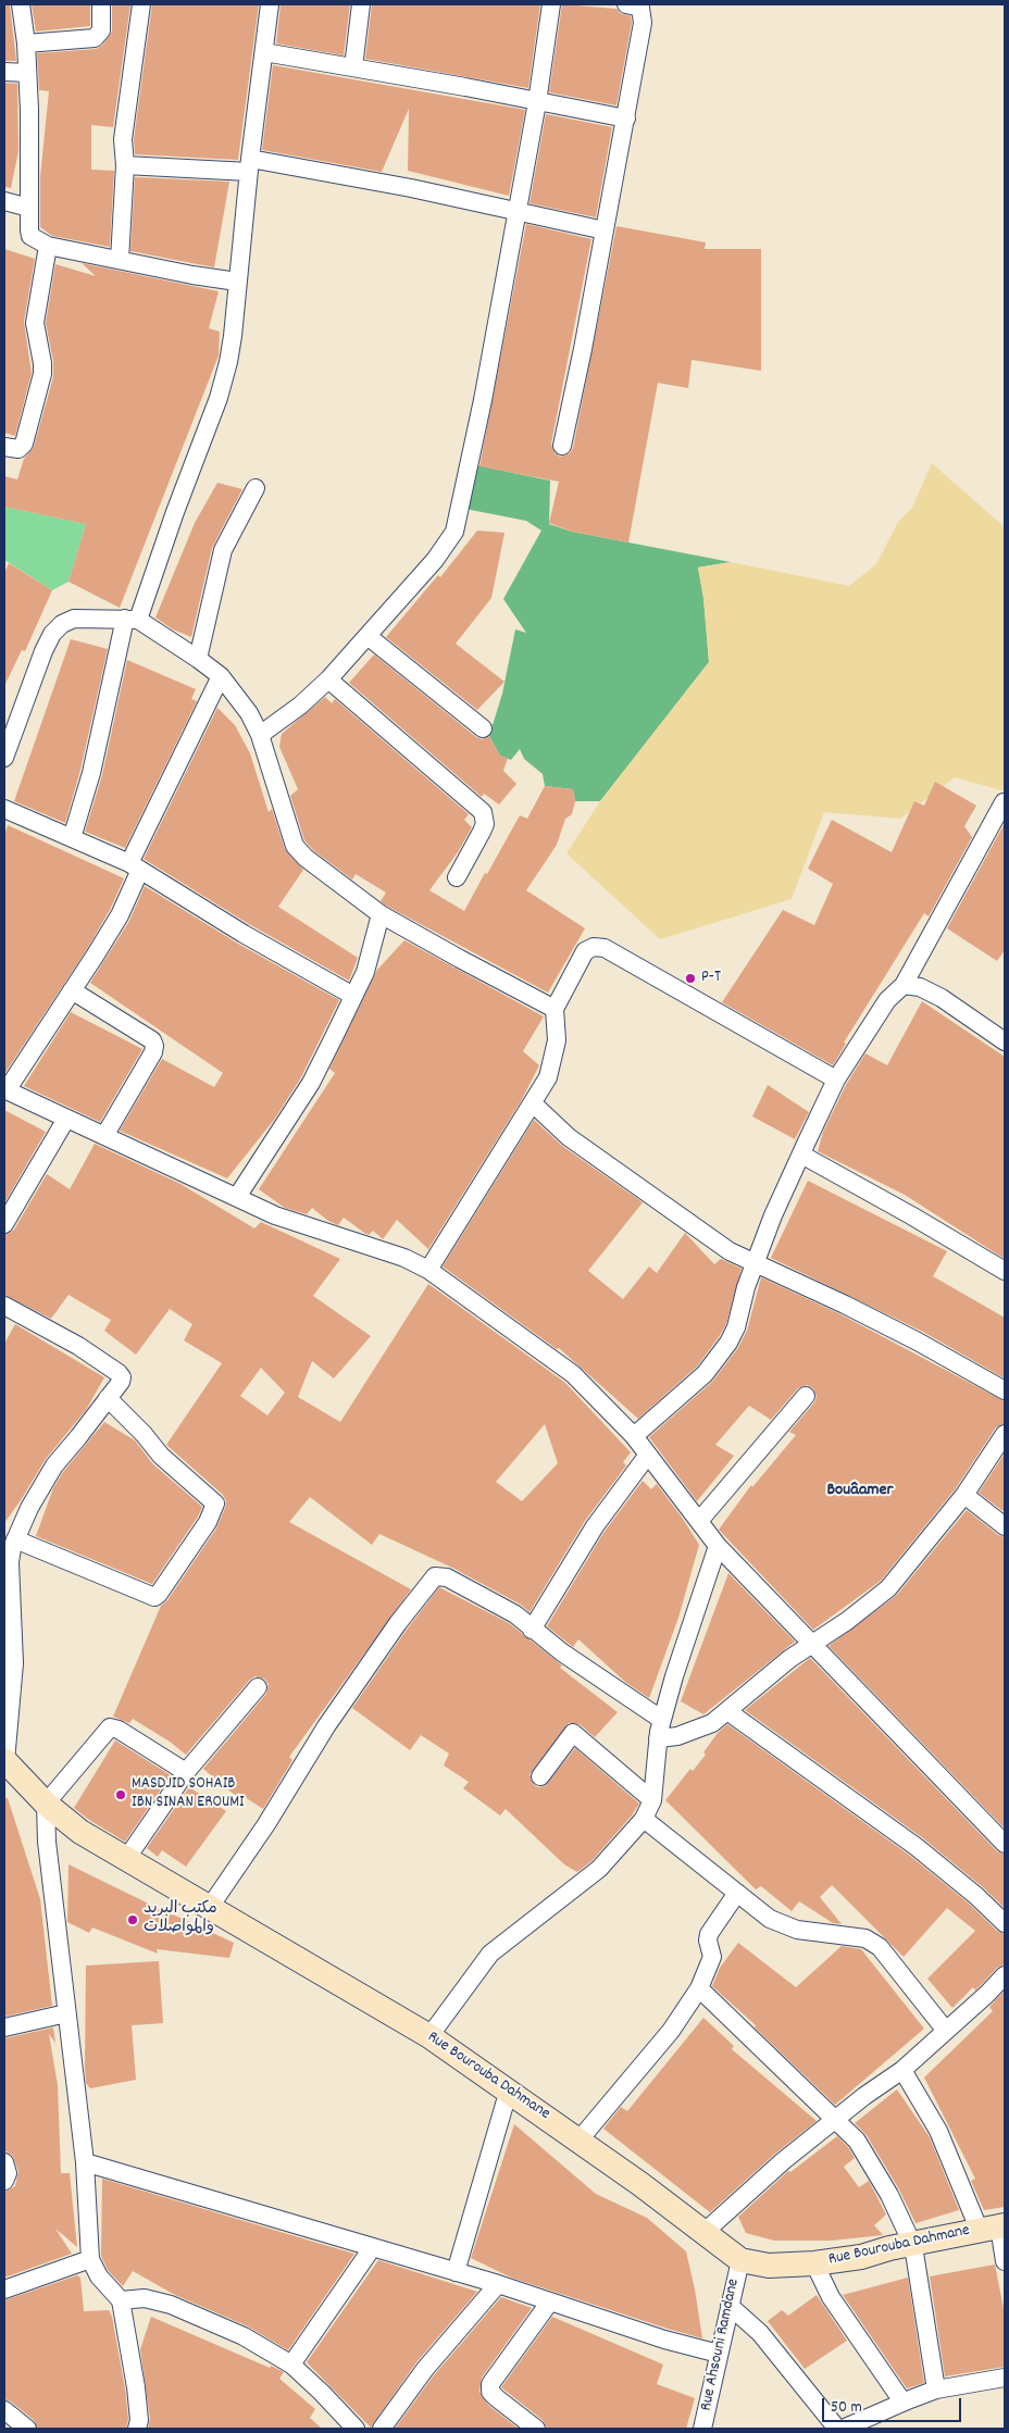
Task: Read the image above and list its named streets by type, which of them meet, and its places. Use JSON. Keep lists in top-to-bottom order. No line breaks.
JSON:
{"streets":{"street":["Rue Bourouba Dahmane","Rue Ahsouni Ramdane"]},"crossings":[["Rue Bourouba Dahmane","Rue Ahsouni Ramdane"]],"districts":["Bouâamer"],"places":["P-T","MASDJID SOHAIB IBN SINAN EROUMI","مكتب البريد والمواصلات"],"scale_bar":"50 m"}
